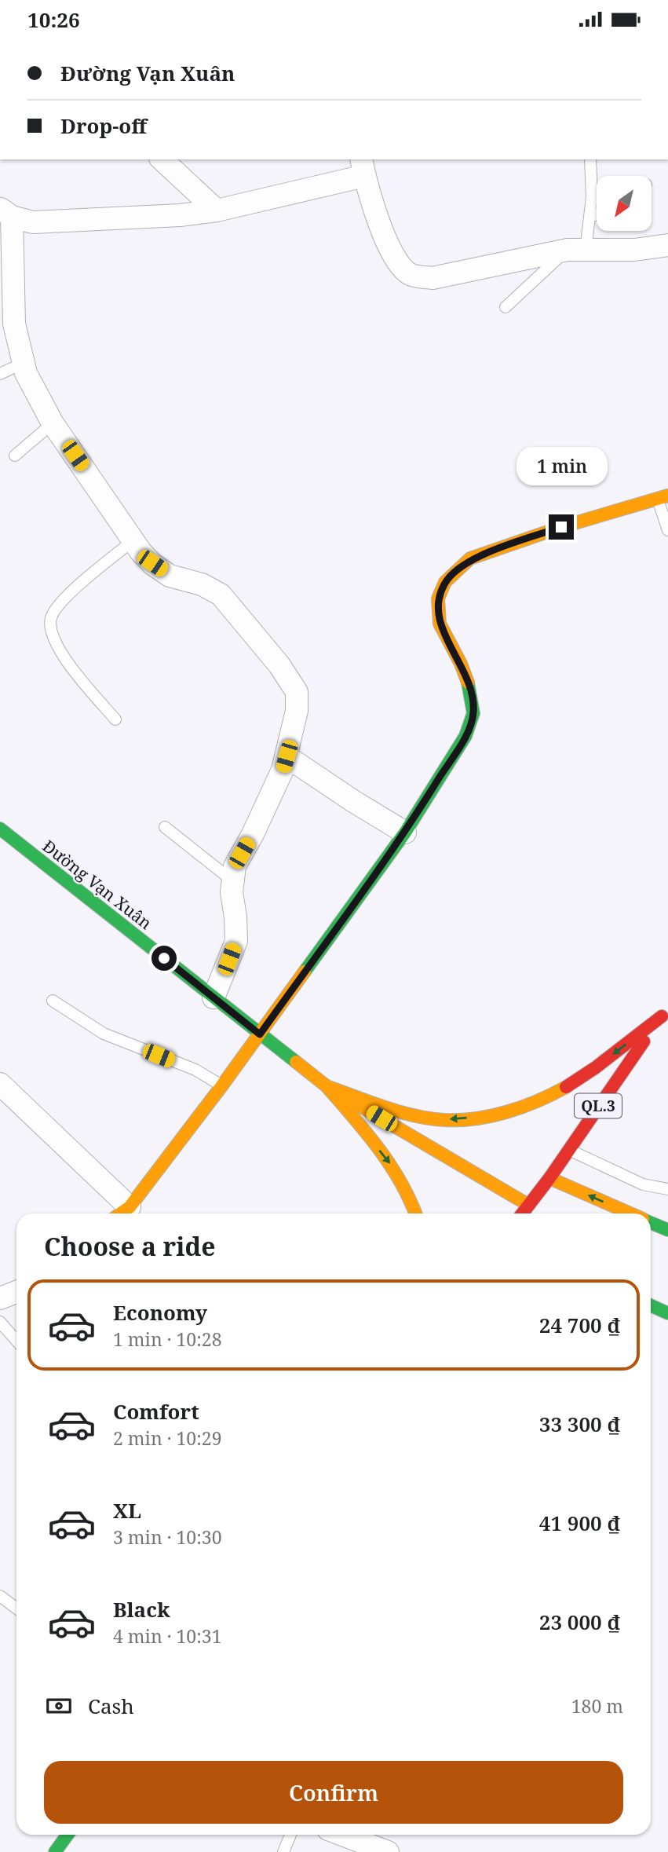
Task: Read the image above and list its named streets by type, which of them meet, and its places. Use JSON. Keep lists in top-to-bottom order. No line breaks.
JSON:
{"streets":{"main road":["Đường Vạn Xuân","QL.3"]},"crossings":[["Đường Vạn Xuân","QL.3"]],"north":"bottom left","page":{"status":"10:26","banner":["Đường Vạn Xuân","Drop-off"],"bubble":"1 min","heading":"Choose a ride","list":[{"name":"Economy","note":"1 min · 10:28","value":"24 700 ₫"},{"name":"Comfort","note":"2 min · 10:29","value":"33 300 ₫"},{"name":"XL","note":"3 min · 10:30","value":"41 900 ₫"},{"name":"Black","note":"4 min · 10:31","value":"23 000 ₫"}],"pay":["Cash","180 m"],"buttons":"Confirm"}}
